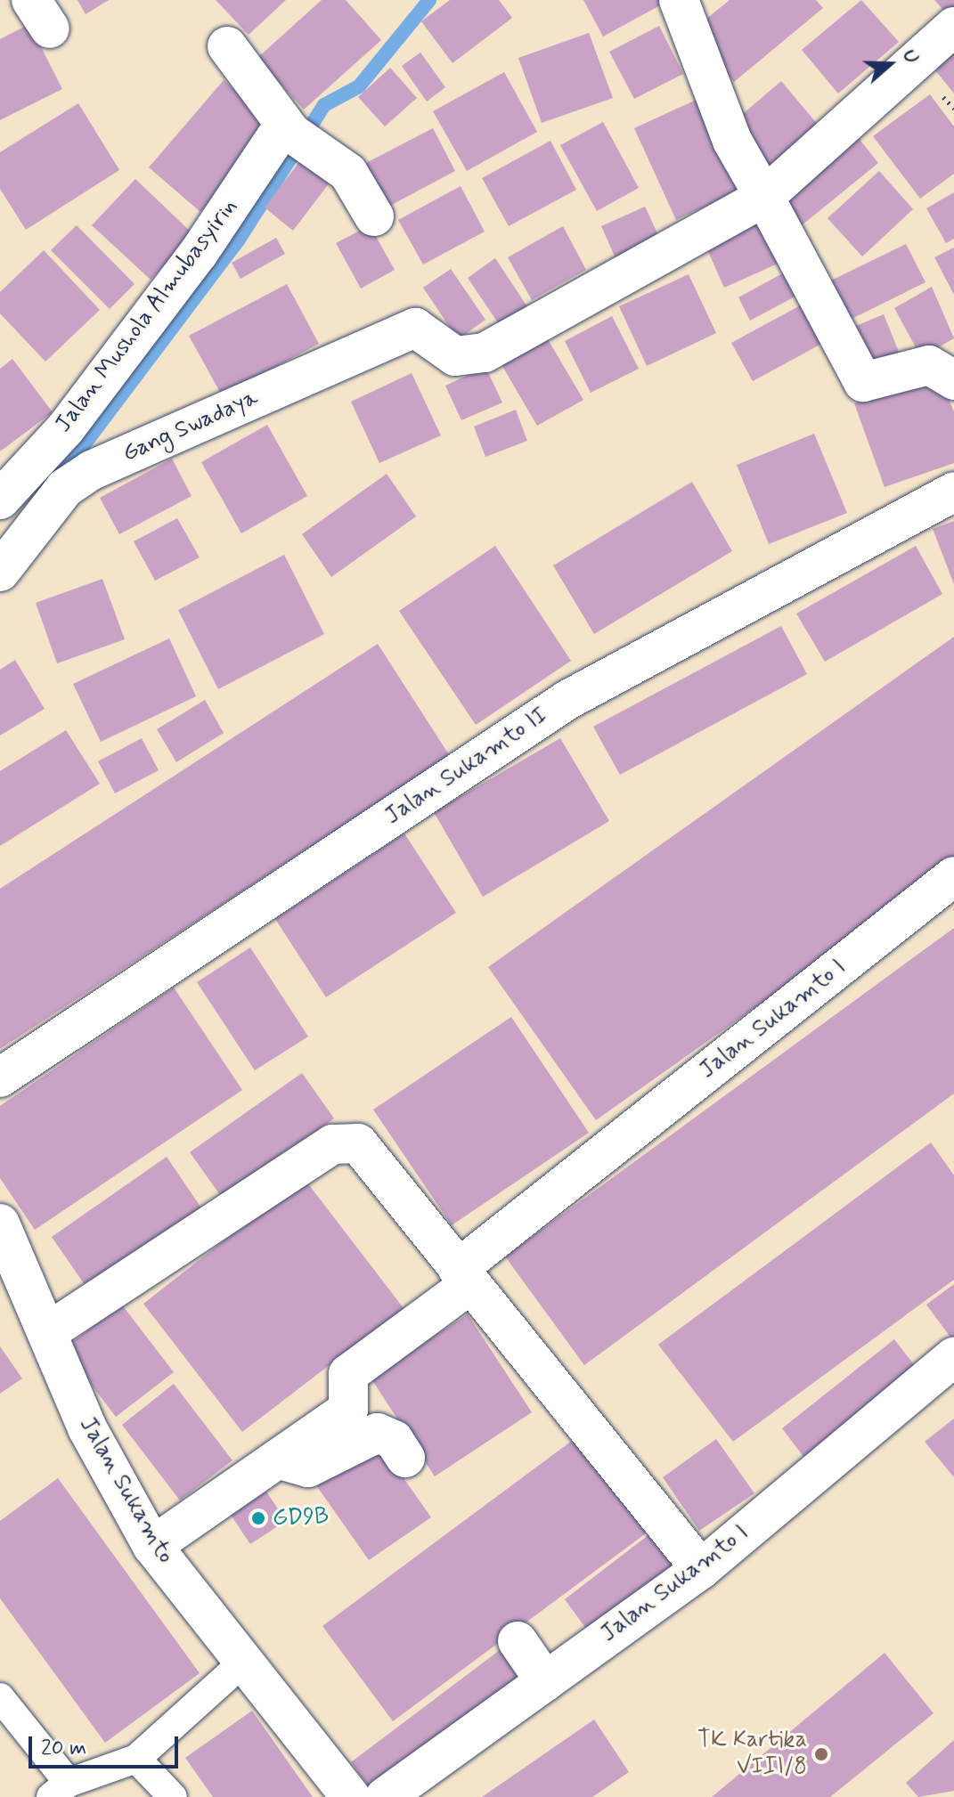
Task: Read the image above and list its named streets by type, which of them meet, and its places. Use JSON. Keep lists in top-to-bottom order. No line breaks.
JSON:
{"streets":{"street":["Jalan Mushola Almubasyirin","Gang Swadaya","Jalan Sukamto II","Jalan Sukamto I","Jalan Sukamto"]},"places":["GD9B","TK Kartika VIII/8"],"scale_bar":"20 m","north":"right"}
